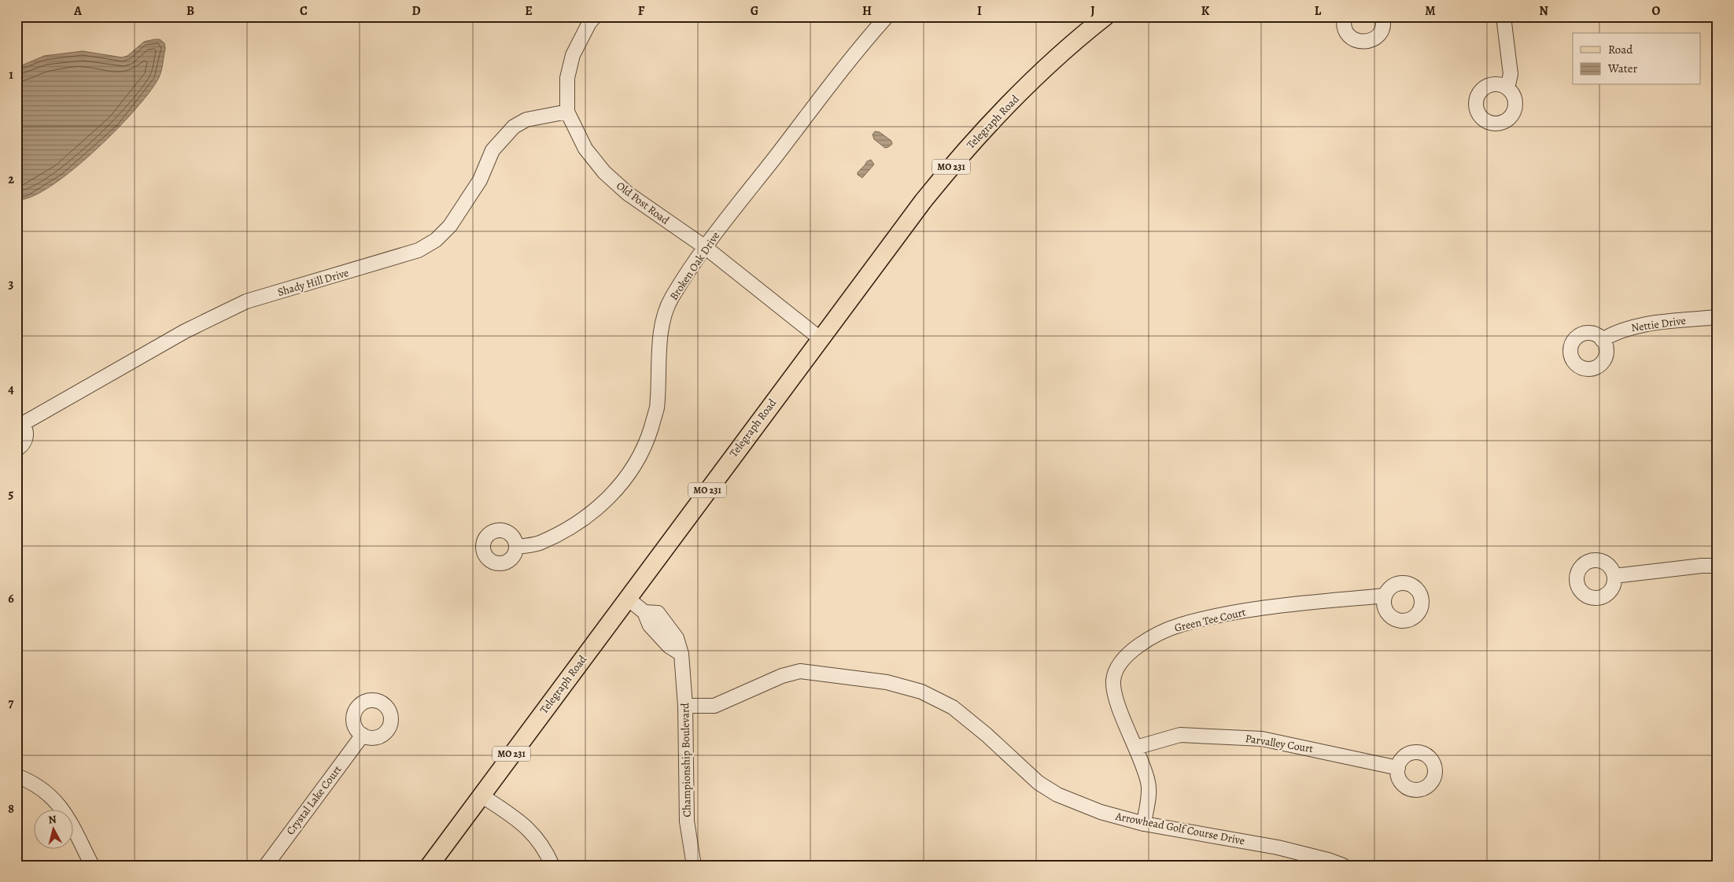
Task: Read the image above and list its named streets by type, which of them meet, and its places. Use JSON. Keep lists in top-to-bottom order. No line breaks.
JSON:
{"streets":{"main road":["Telegraph Road","MO 231"],"street":["Old Post Road","Broken Oak Drive","Shady Hill Drive","Nettie Drive","Green Tee Court","Parvalley Court","Championship Boulevard","Crystal Lake Court","Arrowhead Golf Course Drive"]},"crossings":[["Telegraph Road","Old Post Road"],["Telegraph Road","Championship Boulevard"],["Old Post Road","Broken Oak Drive"],["Old Post Road","Shady Hill Drive"],["Green Tee Court","Parvalley Court"],["Green Tee Court","Arrowhead Golf Course Drive"],["Championship Boulevard","Arrowhead Golf Course Drive"]],"legend":["Road","Water"],"north":"top","grid":{"columns":["A","B","C","D","E","F","G","H","I","J","K","L","M","N","O"],"rows":["1","2","3","4","5","6","7","8"]}}
